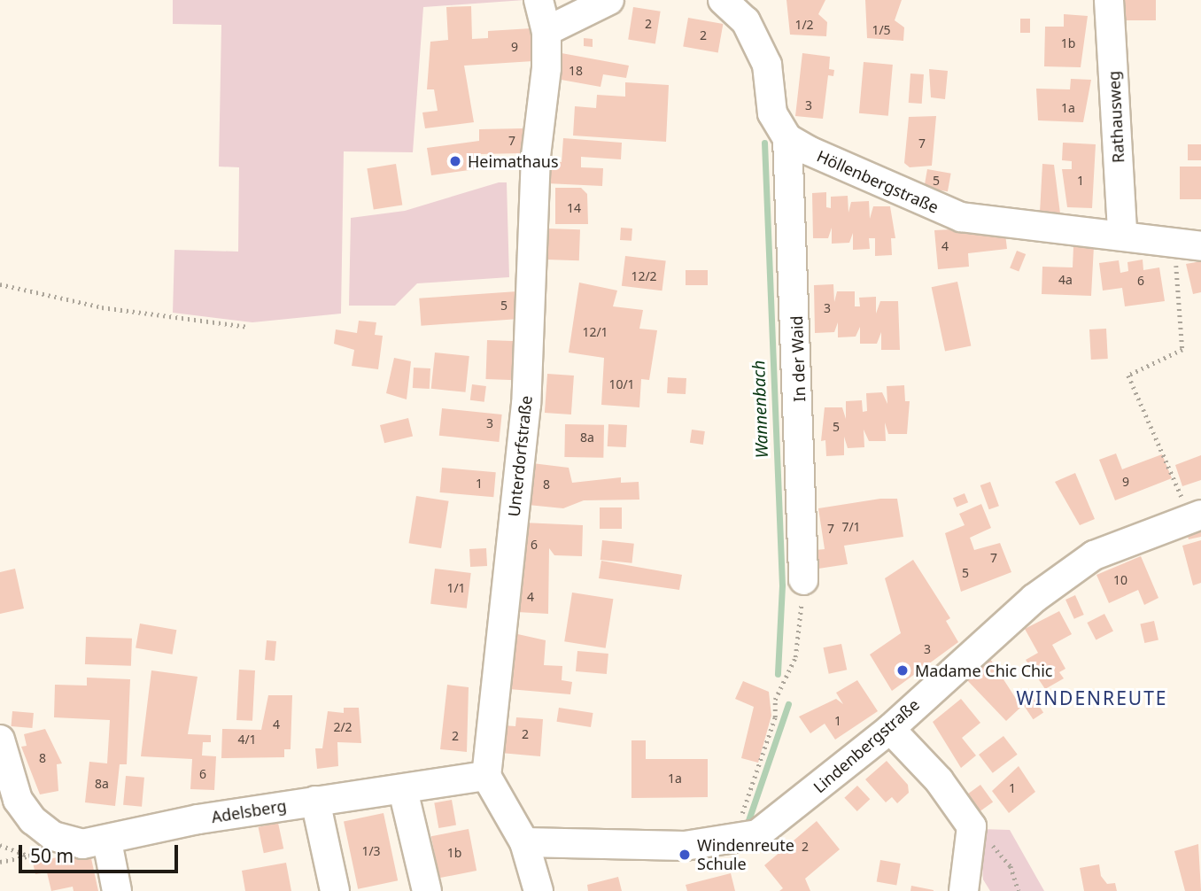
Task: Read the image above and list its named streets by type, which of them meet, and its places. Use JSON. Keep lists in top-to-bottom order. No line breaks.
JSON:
{"streets":{"street":["Rathausweg","Höllenbergstraße","In der Waid","Unterdorfstraße","Lindenbergstraße","Adelsberg"]},"crossings":[["Rathausweg","Höllenbergstraße"],["Höllenbergstraße","In der Waid"],["Unterdorfstraße","Adelsberg"]],"districts":["WINDENREUTE"],"water":["Wannenbach"],"places":["Heimathaus","Madame Chic Chic","Windenreute Schule"],"house_numbers":["2","1/2","1/5","2","1b","9","18","3","1a","7","7","5","1","14","4","12/2","4a","6","5","3","12/1","10/1","3","5","8a","9","1","8","7/1","7","6","7","5","10","1/1","4","3","1","4","2/2","2","2","4/1","8","6","1a","8a","1","2","1/3","1b"],"scale_bar":"50 m"}
